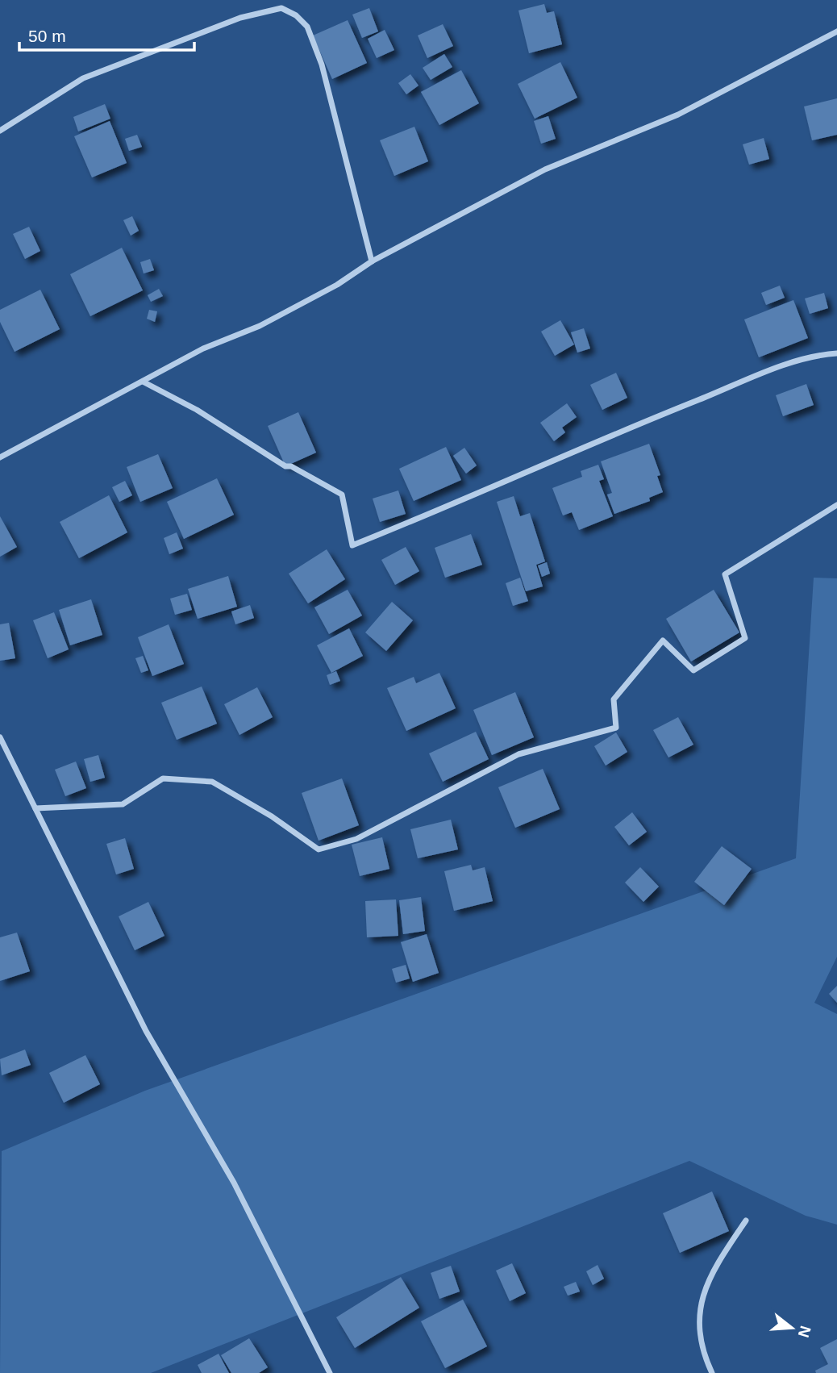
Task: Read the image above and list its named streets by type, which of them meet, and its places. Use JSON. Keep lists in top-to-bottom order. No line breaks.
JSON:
{"scale_bar":"50 m","north":"right"}
